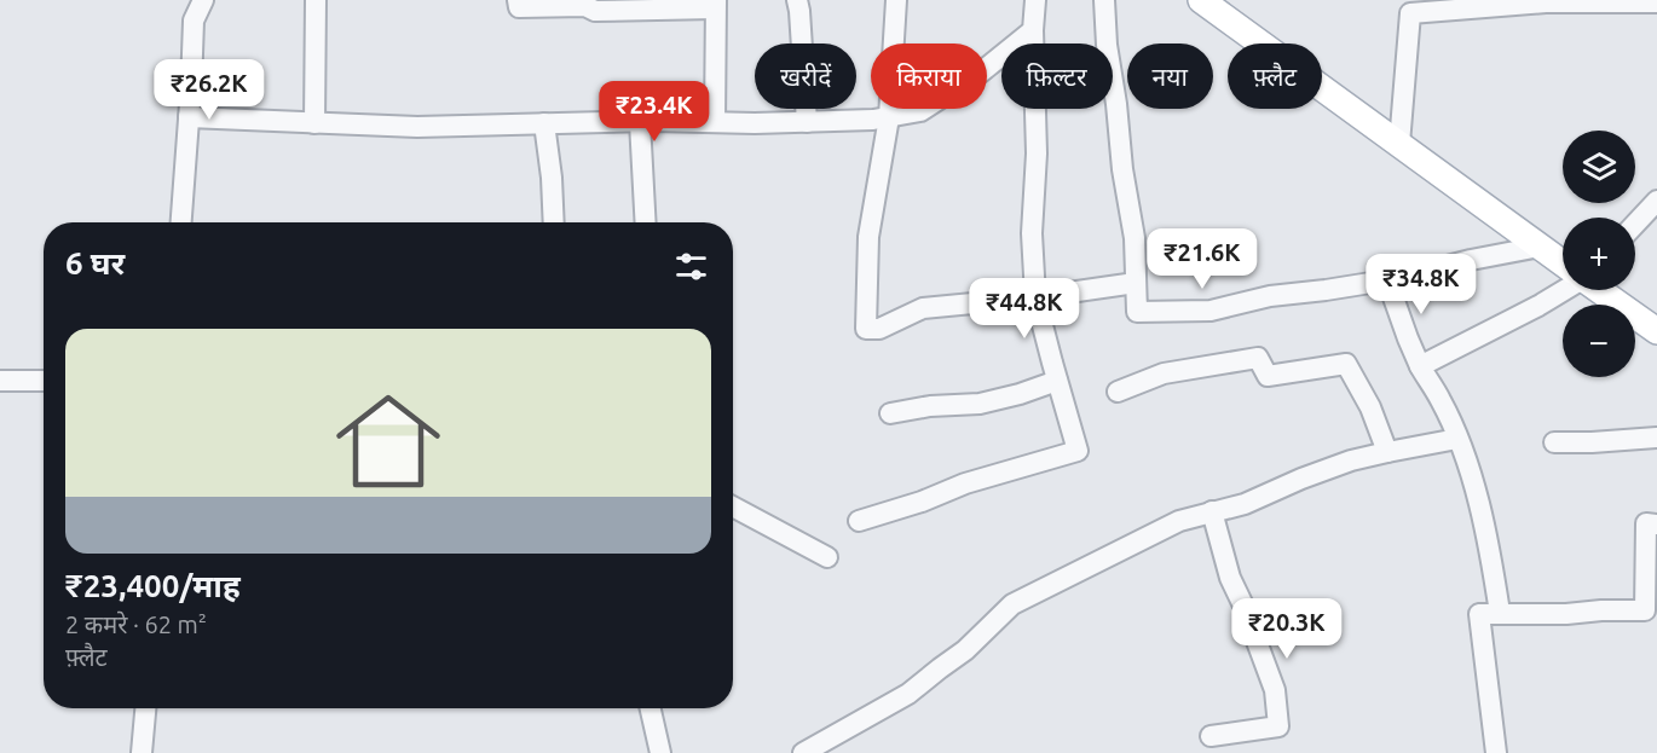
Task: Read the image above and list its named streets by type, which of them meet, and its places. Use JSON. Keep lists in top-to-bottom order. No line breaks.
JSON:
{"page":{"chip":["खरीदें","किराया","फ़िल्टर","नया","फ़्लैट"],"price":["₹26.2K","₹23.4K","₹21.6K","₹34.8K","₹44.8K","₹20.3K"],"map_buttons":["+","−"],"heading":"6 घर","list":[{"name":"₹23,400/माह","note":"2 कमरे · 62 m² · फ़्लैट"}]}}
